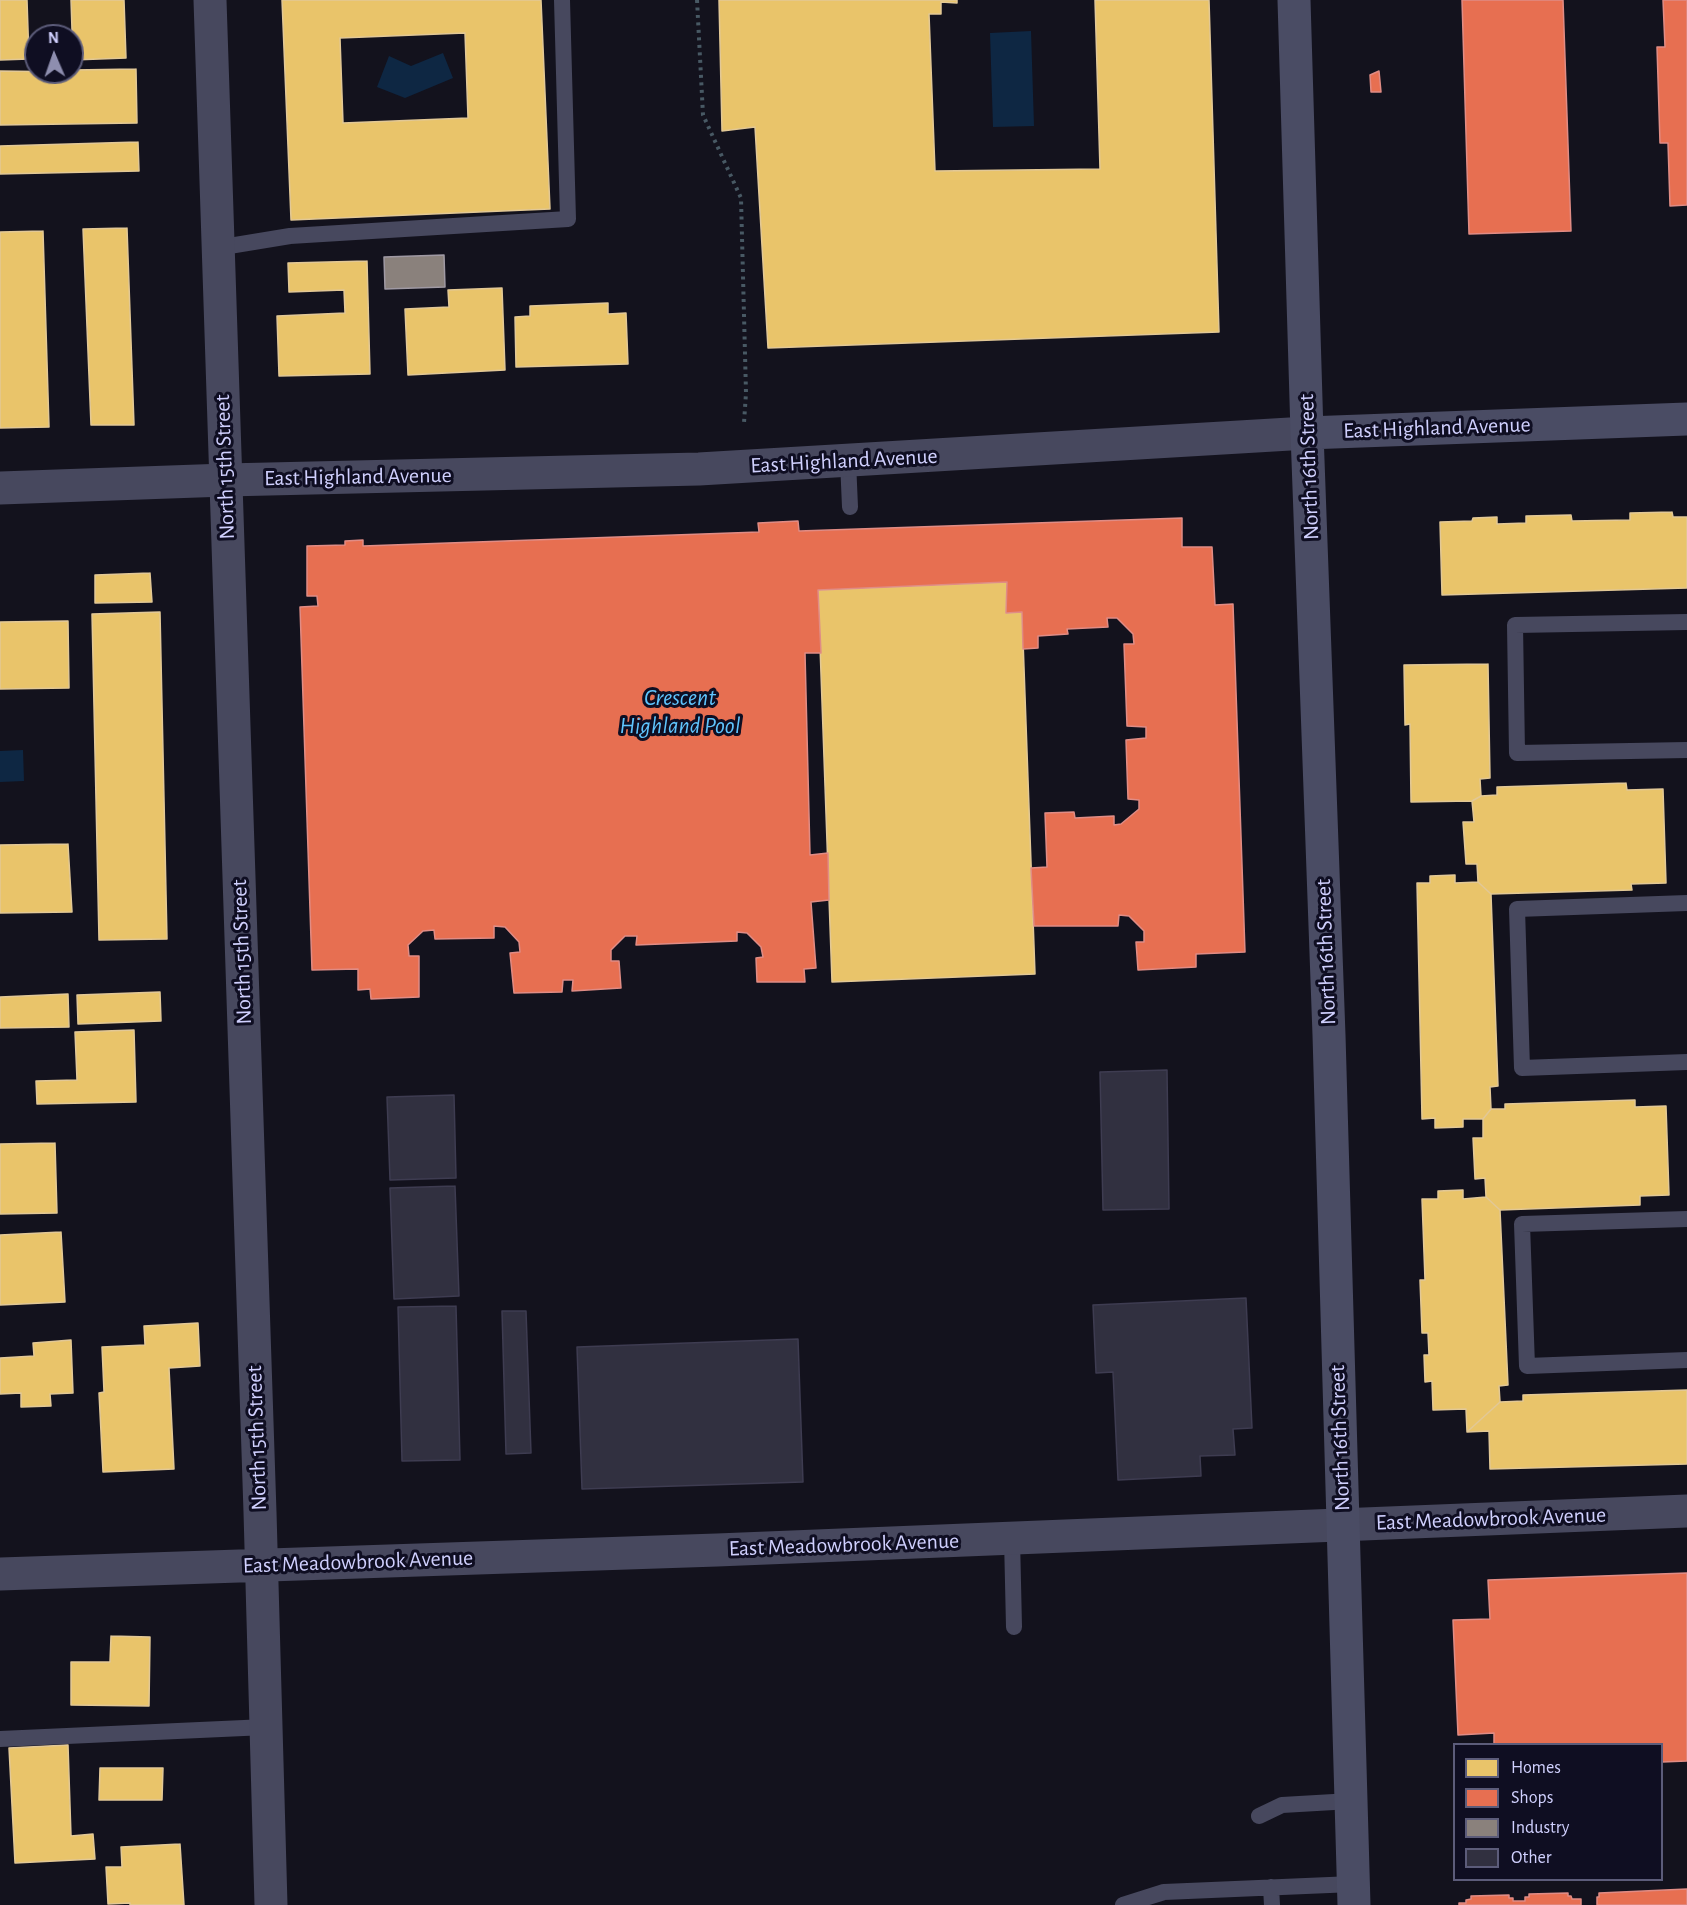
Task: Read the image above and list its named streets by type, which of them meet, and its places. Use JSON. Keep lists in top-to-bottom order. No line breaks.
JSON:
{"streets":{"main road":["East Highland Avenue","North 16th Street"],"street":["North 15th Street","East Meadowbrook Avenue"]},"crossings":[["East Highland Avenue","North 15th Street"],["East Highland Avenue","North 16th Street"],["North 15th Street","East Meadowbrook Avenue"],["North 16th Street","East Meadowbrook Avenue"]],"water":["Crescent Highland Pool"],"legend":["Homes","Shops","Industry","Other"],"north":"top"}
